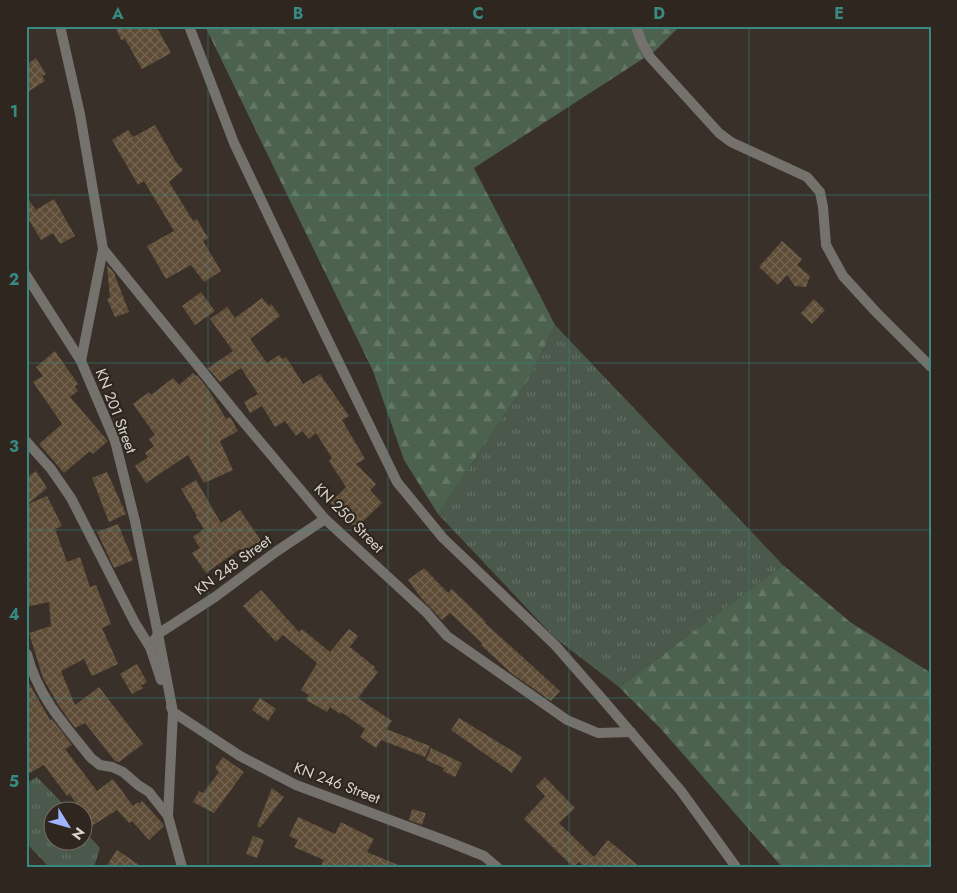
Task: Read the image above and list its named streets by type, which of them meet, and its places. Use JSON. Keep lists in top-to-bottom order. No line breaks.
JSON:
{"streets":{"street":["KN 201 Street","KN 250 Street","KN 248 Street","KN 246 Street"]},"crossings":[["KN 201 Street","KN 250 Street"],["KN 201 Street","KN 248 Street"],["KN 201 Street","KN 246 Street"],["KN 250 Street","KN 248 Street"]],"north":"bottom right","grid":{"columns":["A","B","C","D","E"],"rows":["1","2","3","4","5"]}}
